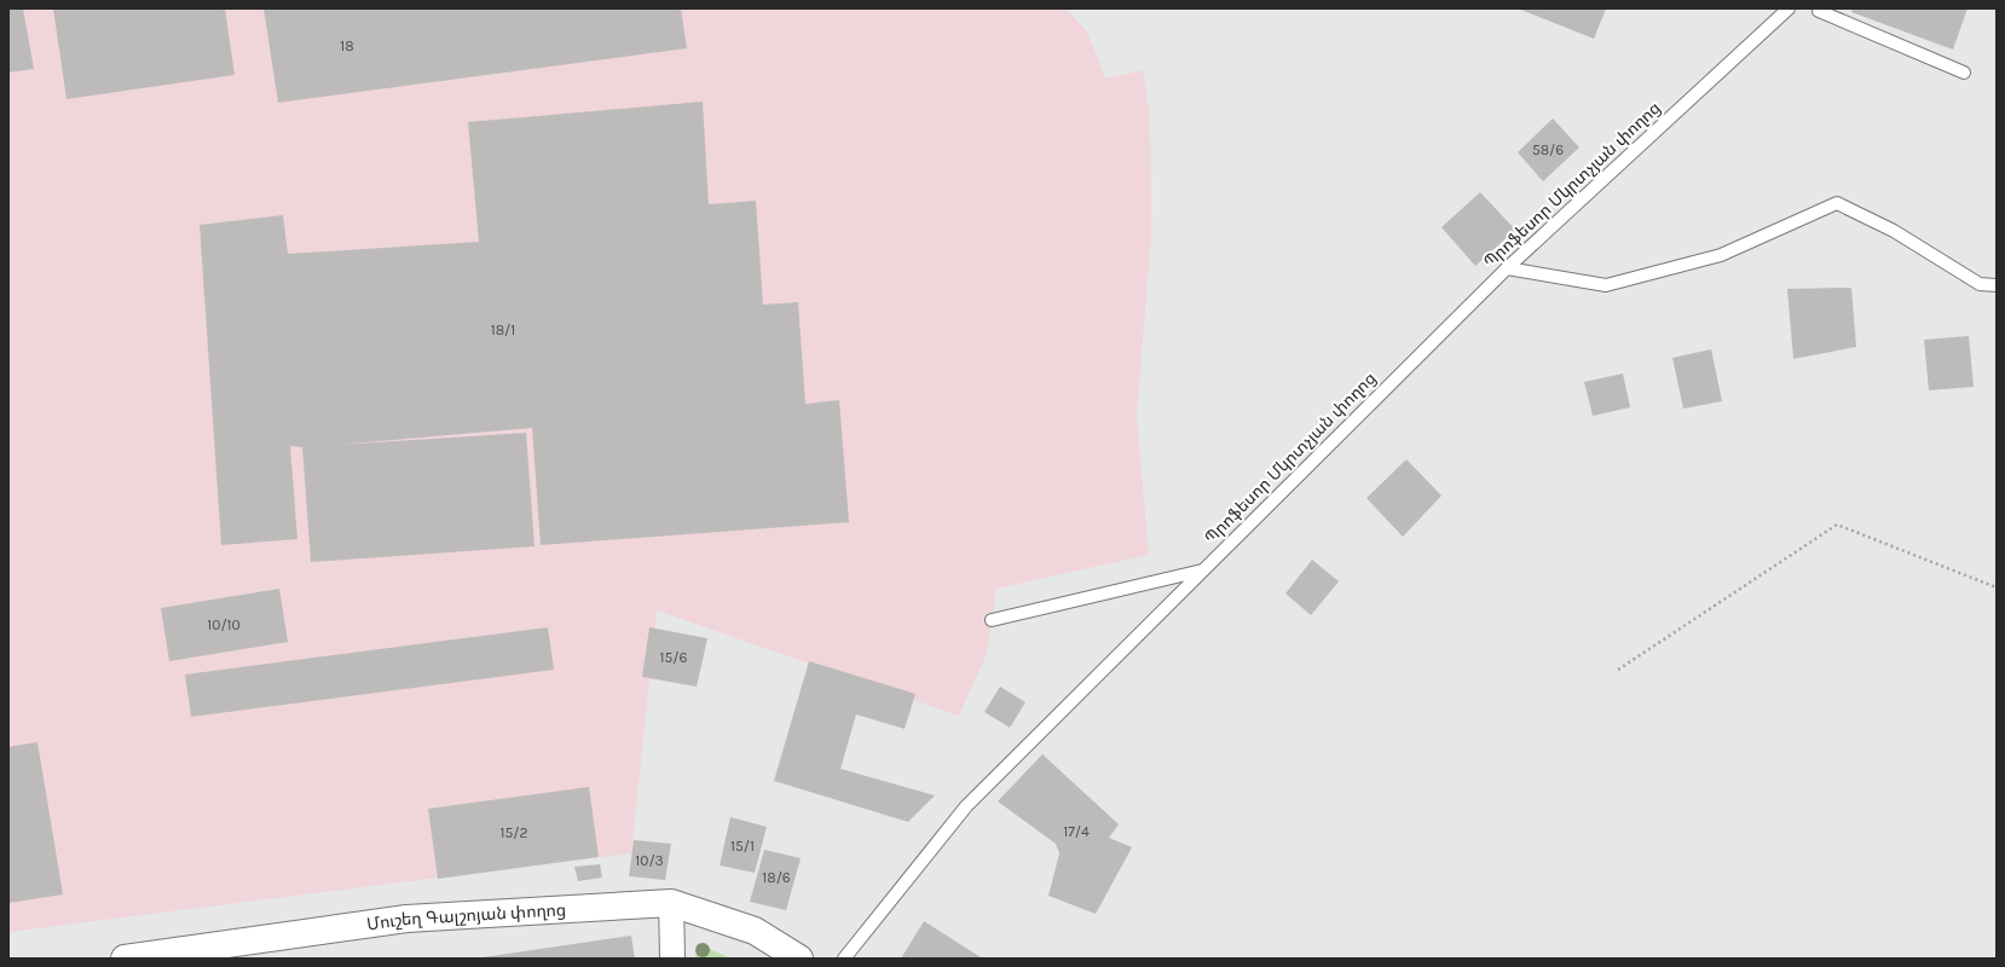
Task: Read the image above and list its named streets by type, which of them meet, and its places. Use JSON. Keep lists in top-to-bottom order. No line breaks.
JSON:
{"streets":{"street":["Մուշեղ Գալշոյան փողոց"],"lane":["Պրոֆեսոր Մկրտչյան փողոց"]},"house_numbers":["18","58/6","18/1","10/10","15/6","17/4","15/2","15/1","10/3","18/6"]}
